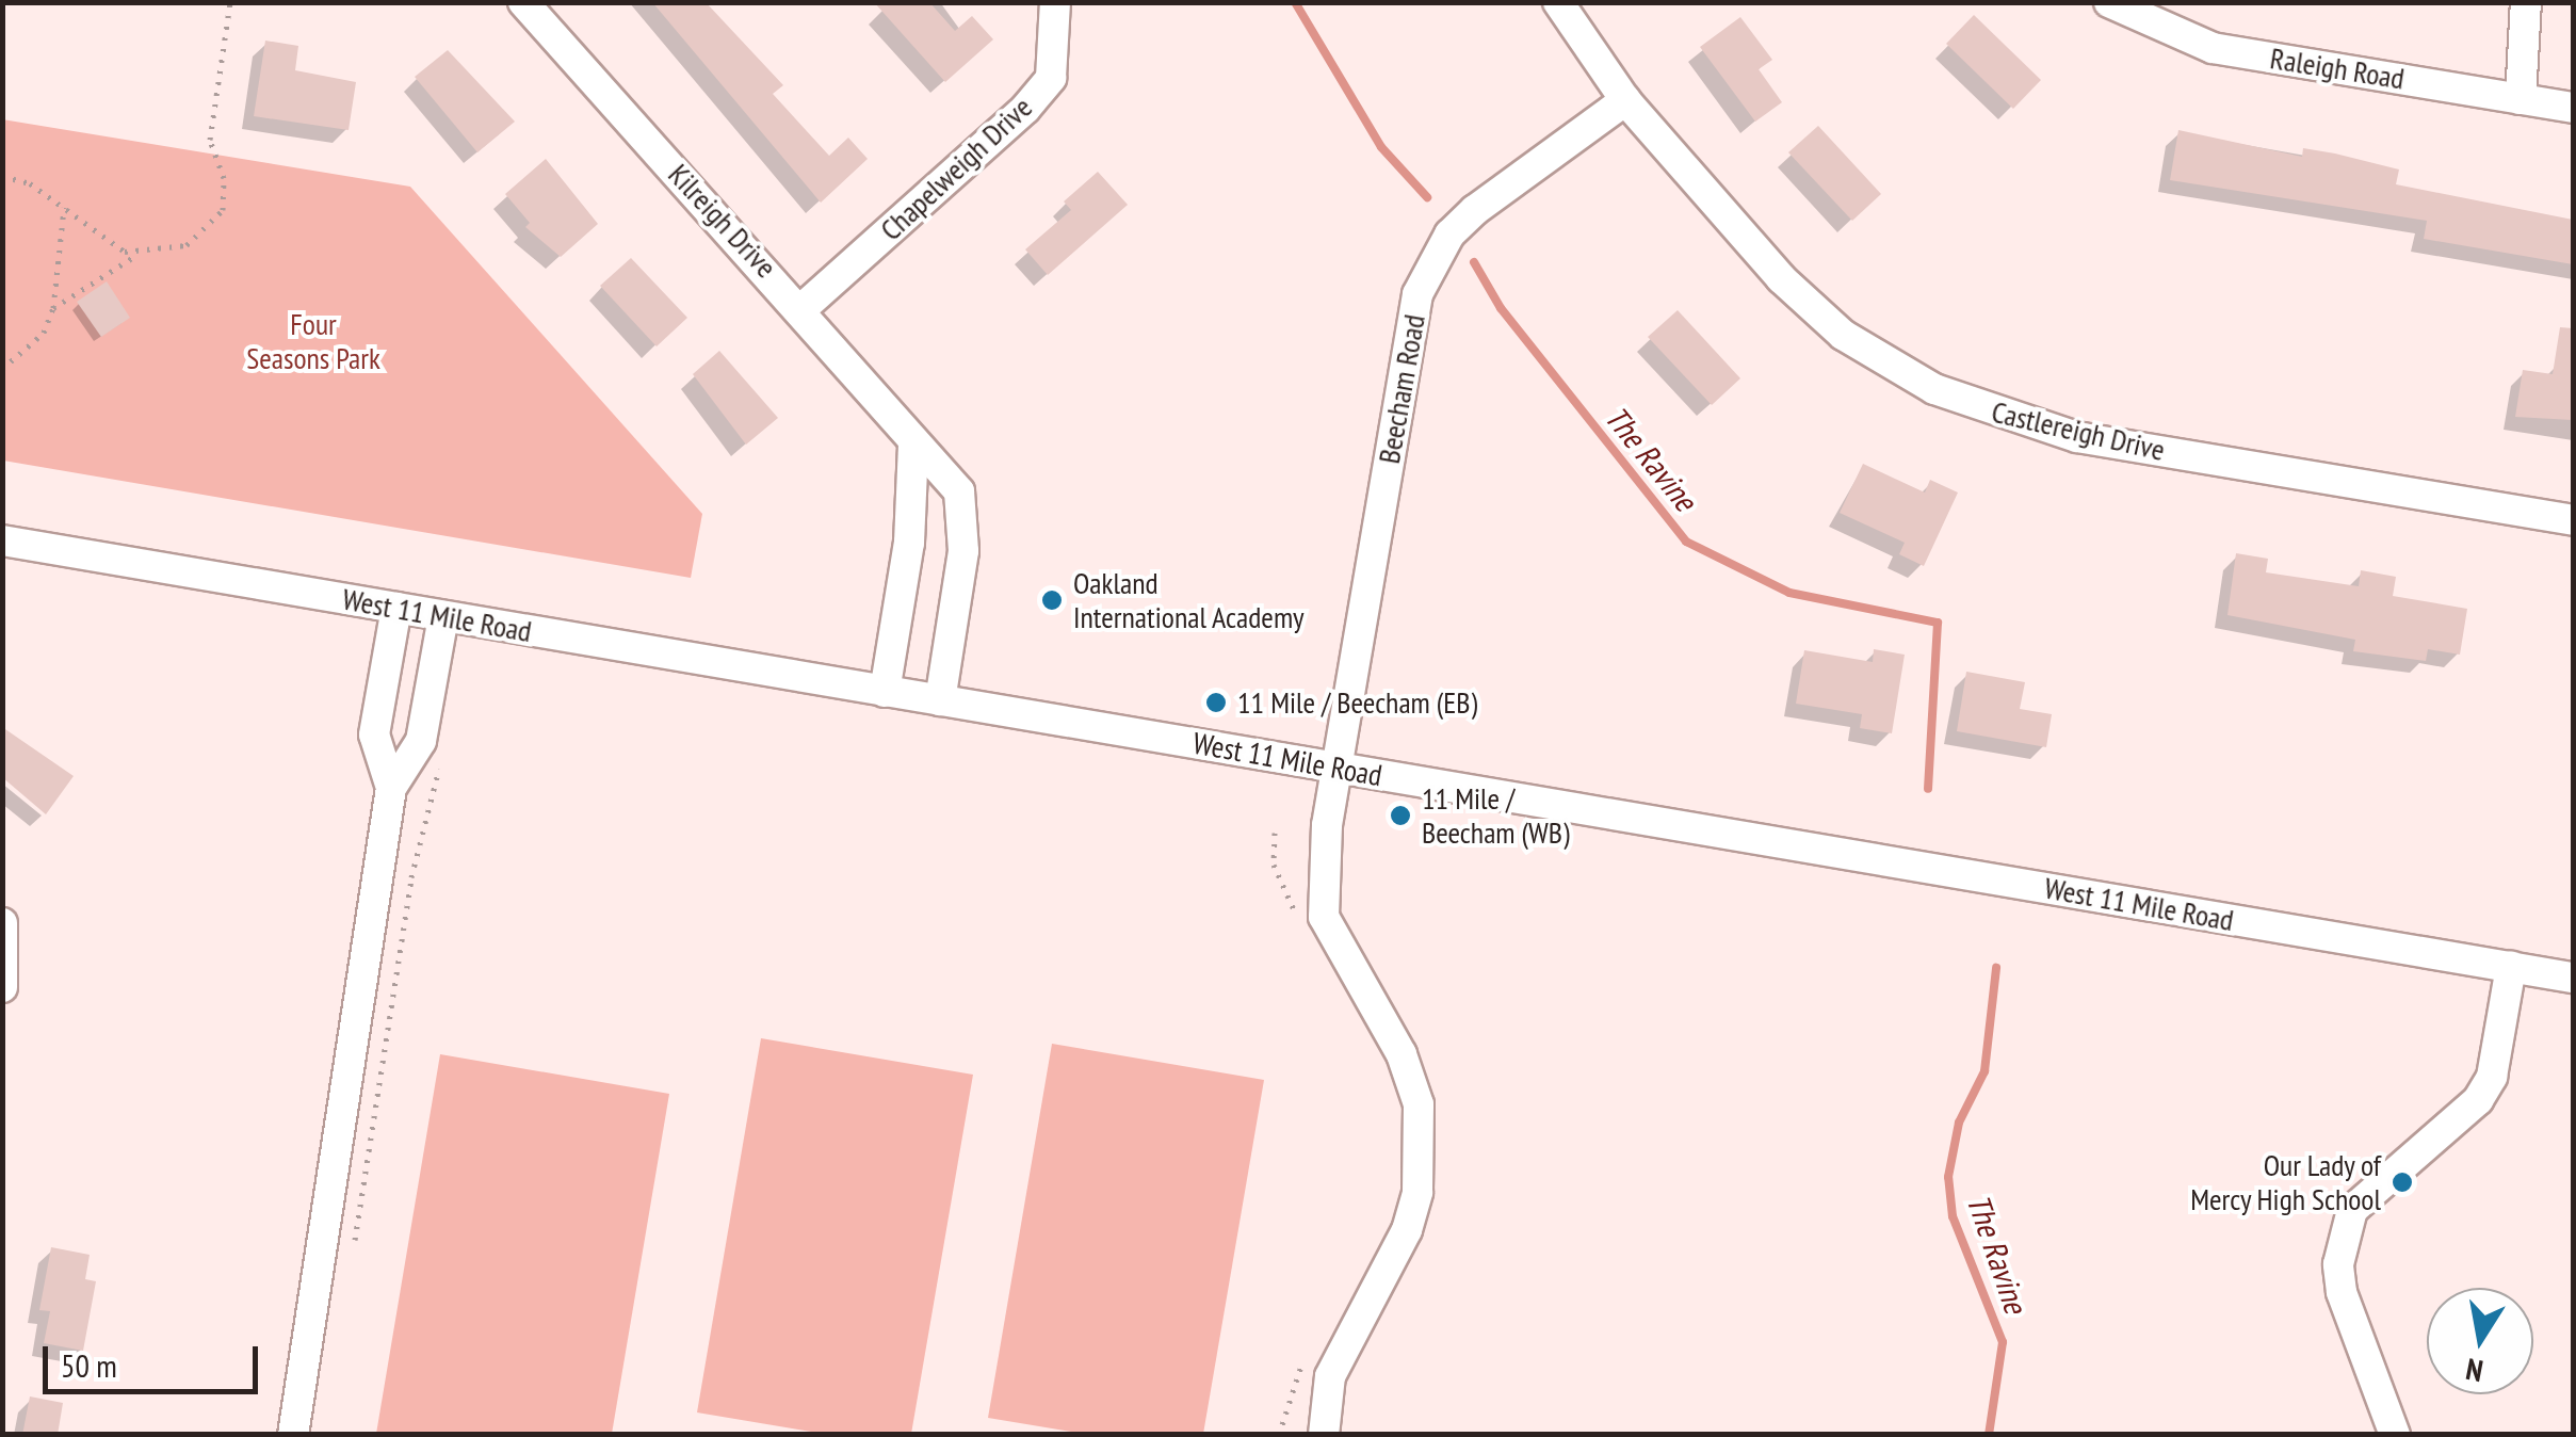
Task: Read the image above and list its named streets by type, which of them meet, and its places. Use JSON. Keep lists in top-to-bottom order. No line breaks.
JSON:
{"streets":{"street":["Raleigh Road","Chapelweigh Drive","Kilreigh Drive","Beecham Road","Castlereigh Drive","West 11 Mile Road"]},"crossings":[["Chapelweigh Drive","Kilreigh Drive"],["Kilreigh Drive","West 11 Mile Road"],["Beecham Road","Castlereigh Drive"],["Beecham Road","West 11 Mile Road"]],"water":["The Ravine"],"parks":["Four Seasons Park"],"places":["Oakland International Academy","11 Mile / Beecham (EB)","11 Mile / Beecham (WB)","Our Lady of Mercy High School"],"scale_bar":"50 m","north":"bottom"}
